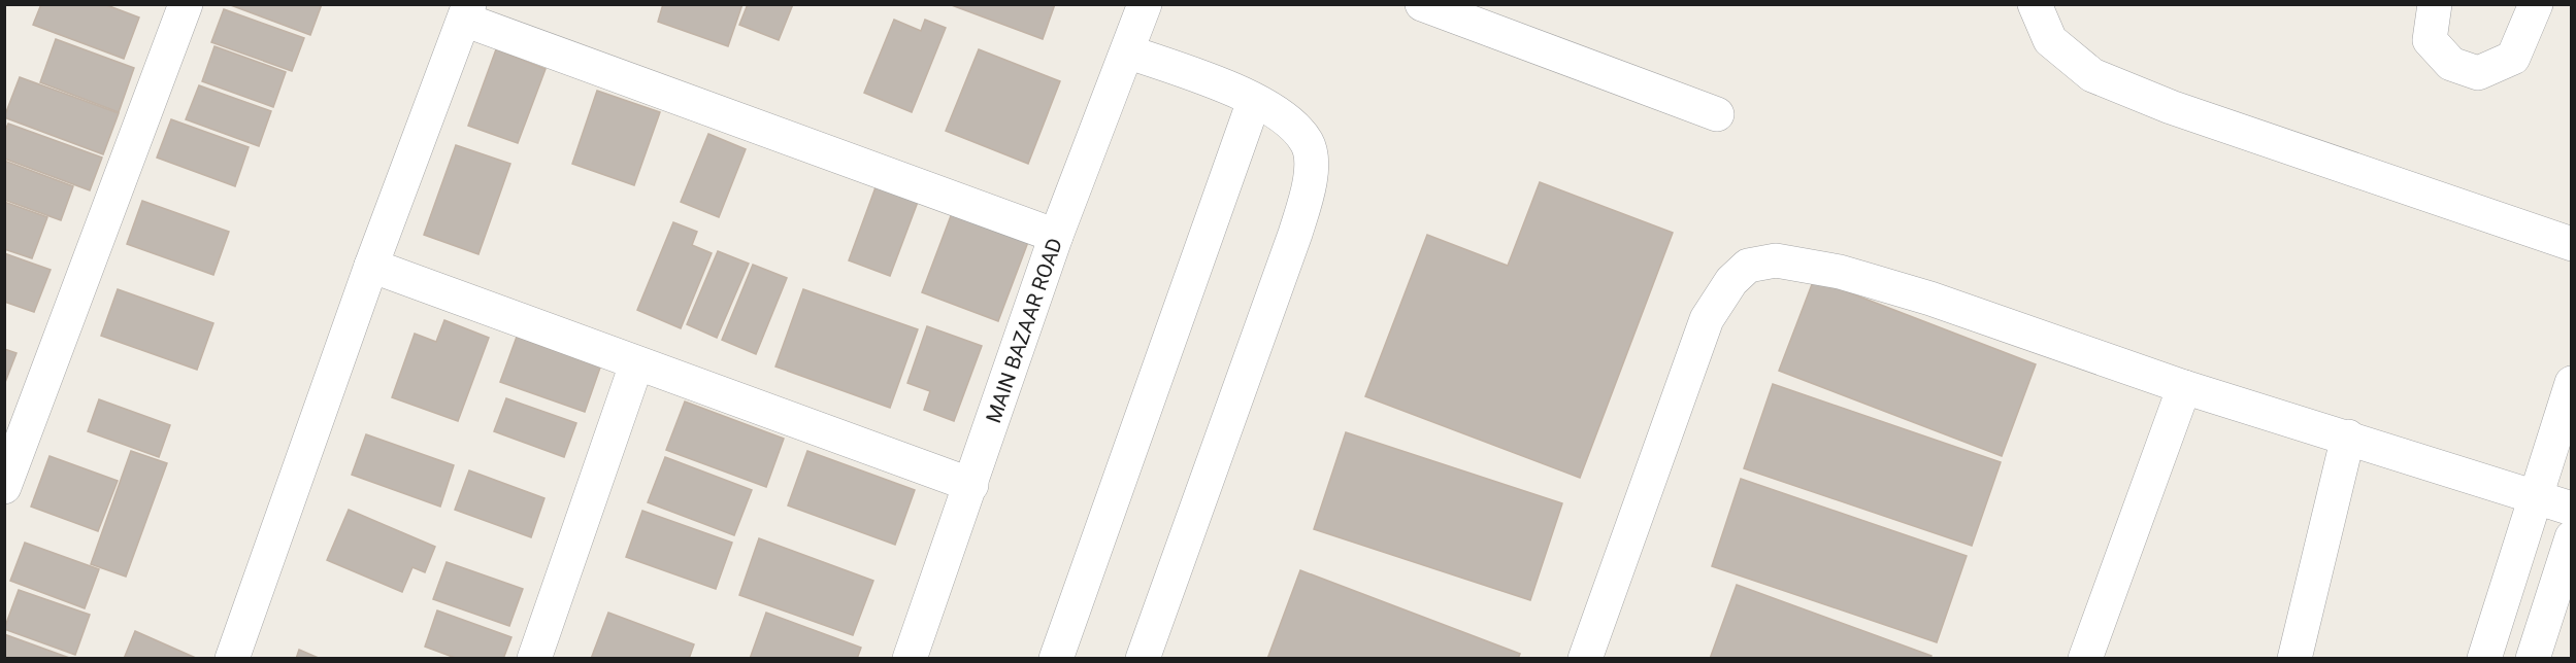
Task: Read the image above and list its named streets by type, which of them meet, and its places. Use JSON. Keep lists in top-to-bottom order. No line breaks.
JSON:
{"streets":{"street":["MAIN BAZAAR ROAD"]}}
